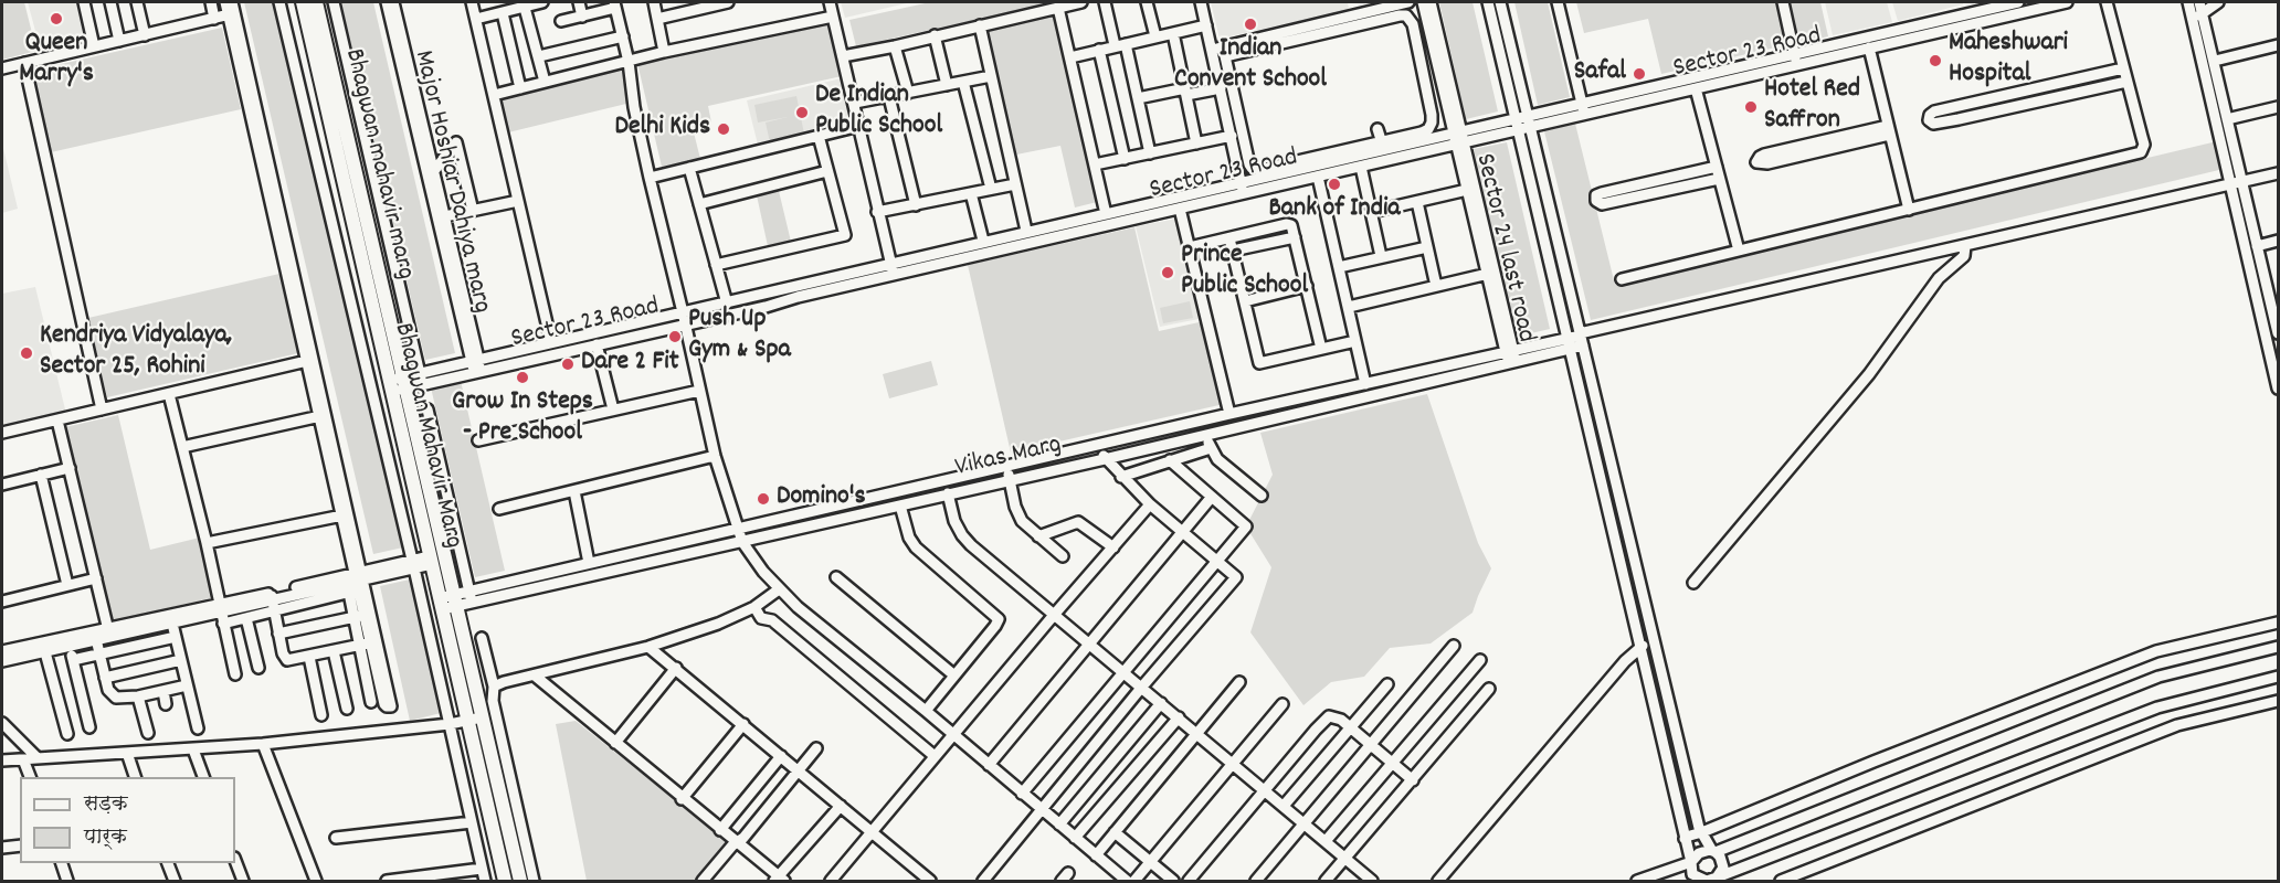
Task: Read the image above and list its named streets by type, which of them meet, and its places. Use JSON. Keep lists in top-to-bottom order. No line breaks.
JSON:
{"streets":{"main road":["Bhagwan mahavir marg","Bhagwan Mahavir Marg"],"street":["Sector 23 Road","Major Hoshiar Dahiya marg","Sector 24 last road","Vikas Marg"]},"crossings":[["Sector 23 Road","Bhagwan mahavir marg"],["Sector 23 Road","Major Hoshiar Dahiya marg"],["Sector 23 Road","Sector 24 last road"],["Sector 23 Road","Bhagwan Mahavir Marg"],["Bhagwan mahavir marg","Bhagwan Mahavir Marg"],["Bhagwan mahavir marg","Vikas Marg"],["Sector 24 last road","Vikas Marg"],["Bhagwan Mahavir Marg","Vikas Marg"]],"places":["Queen Marry's","Indian Convent School","Maheshwari Hospital","Safal","Hotel Red Saffron","De Indian Public School","Delhi Kids","Bank of India","Prince Public School","Push Up Gym & Spa","Kendriya Vidyalaya, Sector 25, Rohini","Dare 2 Fit","Grow In Steps - Pre School","Domino's"],"legend":["सड़क","पार्क"]}
